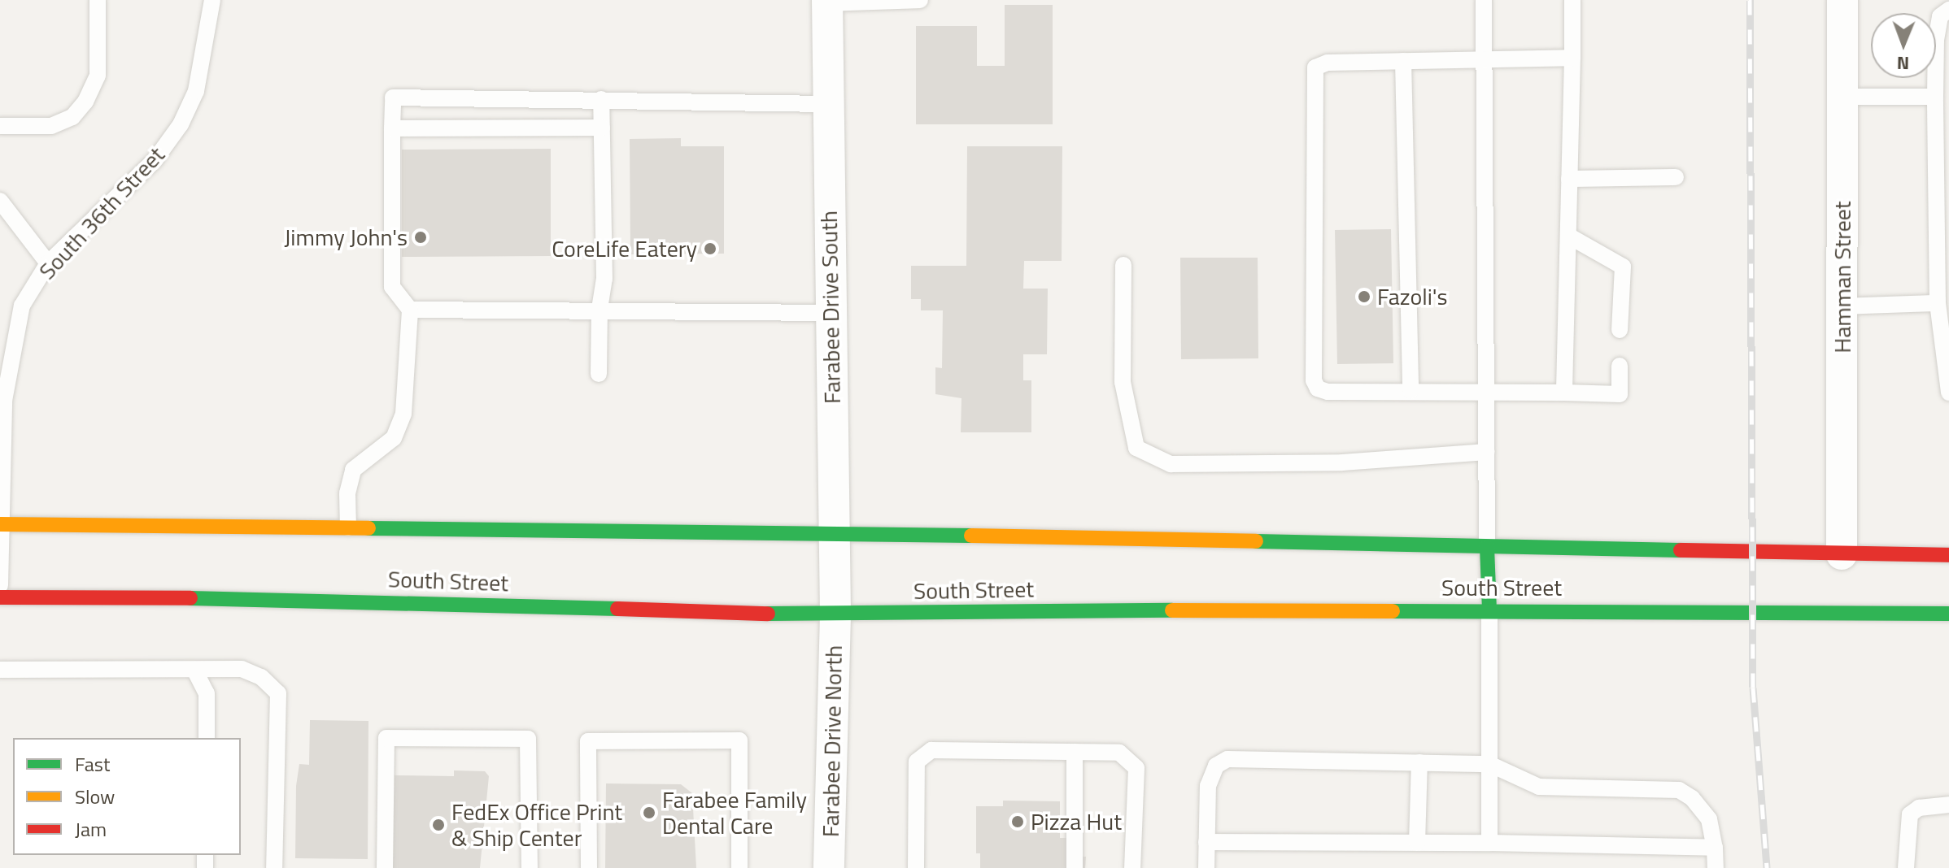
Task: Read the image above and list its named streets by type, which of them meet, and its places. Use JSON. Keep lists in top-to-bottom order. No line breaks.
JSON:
{"streets":{"main road":["South Street"],"street":["Hamman Street","Farabee Drive South","Farabee Drive North"],"lane":["South 36th Street"]},"crossings":[["South 36th Street","South Street"],["Hamman Street","South Street"],["Farabee Drive South","South Street"],["Farabee Drive South","Farabee Drive North"],["South Street","Farabee Drive North"]],"places":["Jimmy John's","CoreLife Eatery","Fazoli's","Farabee Family Dental Care","Pizza Hut","FedEx Office Print & Ship Center"],"legend":["Fast","Slow","Jam"],"north":"bottom"}
